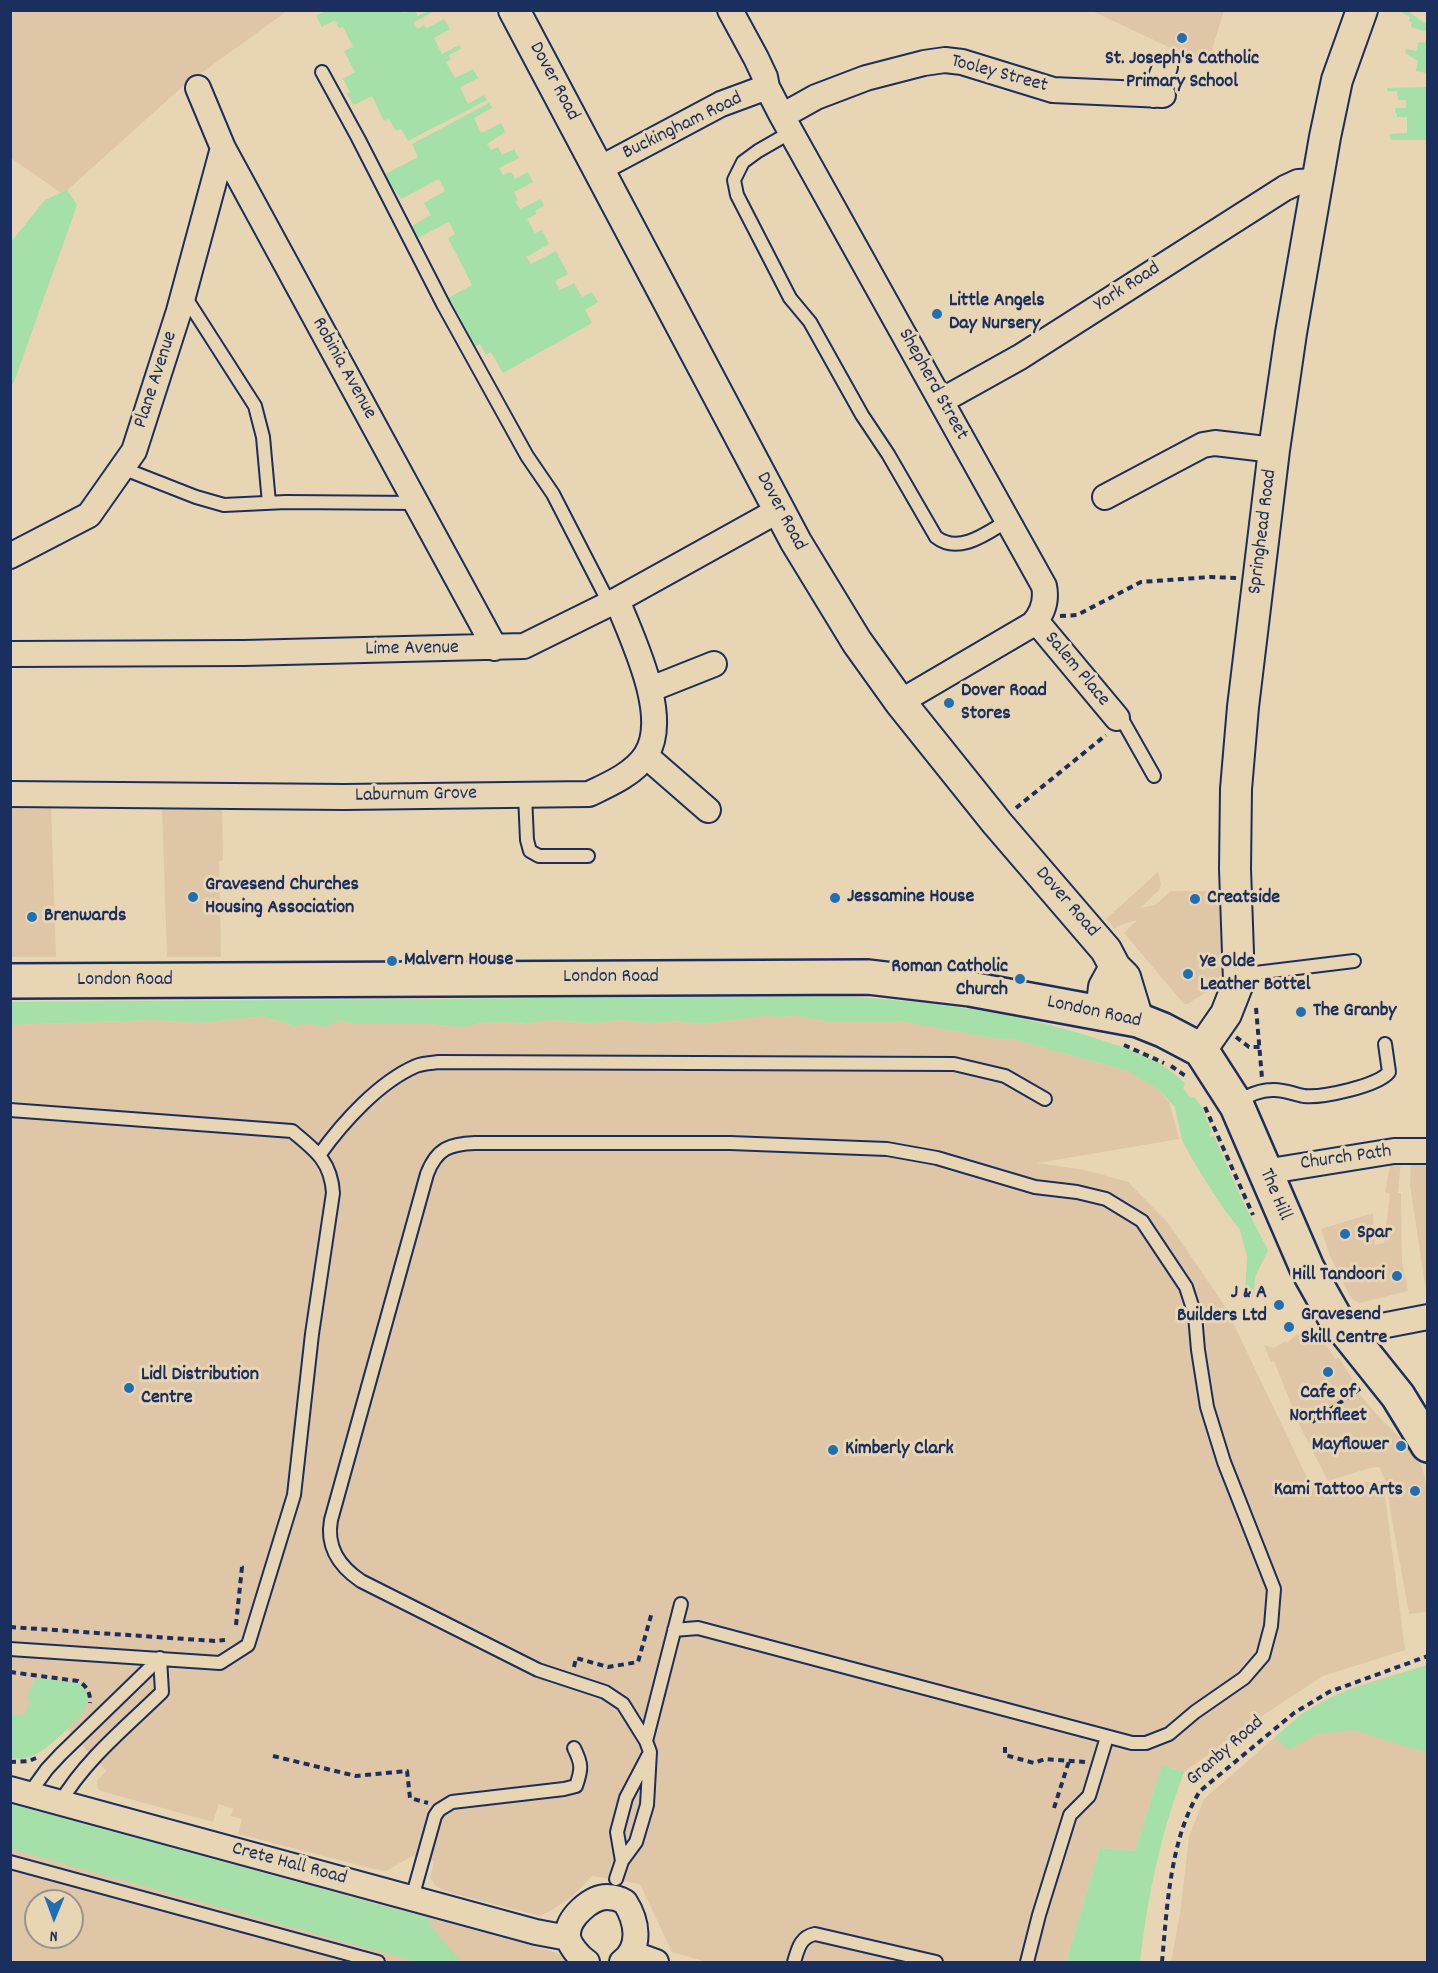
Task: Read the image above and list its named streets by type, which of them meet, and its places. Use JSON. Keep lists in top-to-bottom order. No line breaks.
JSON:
{"streets":{"main road":["London Road","The Hill"],"street":["Tooley Street","Dover Road","Buckingham Road","York Road","Robinia Avenue","Plane Avenue","Shepherd Street","Springhead Road","Lime Avenue","Salem Place","Laburnum Grove","Church Path","Crete Hall Road"],"path":["Granby Road"]},"crossings":[["Tooley Street","Shepherd Street"],["Dover Road","Buckingham Road"],["Dover Road","Lime Avenue"],["Dover Road","London Road"],["Buckingham Road","Shepherd Street"],["York Road","Shepherd Street"],["York Road","Springhead Road"],["Robinia Avenue","Plane Avenue"],["Robinia Avenue","Lime Avenue"],["Shepherd Street","Salem Place"],["Springhead Road","London Road"],["Springhead Road","The Hill"],["London Road","The Hill"],["Church Path","The Hill"]],"places":["St. Joseph's Catholic Primary School","Little Angels Day Nursery","Dover Road Stores","Gravesend Churches Housing Association","Jessamine House","Creatside","Brenwards","Malvern House","Ye Olde Leather Bottel","Roman Catholic Church","The Granby","Spar","Hill Tandoori","J & A Builders Ltd","Gravesend Skill Centre","Cafe of Northfleet","Lidl Distribution Centre","Mayflower","Kimberly Clark","Kami Tattoo Arts"],"north":"bottom"}
